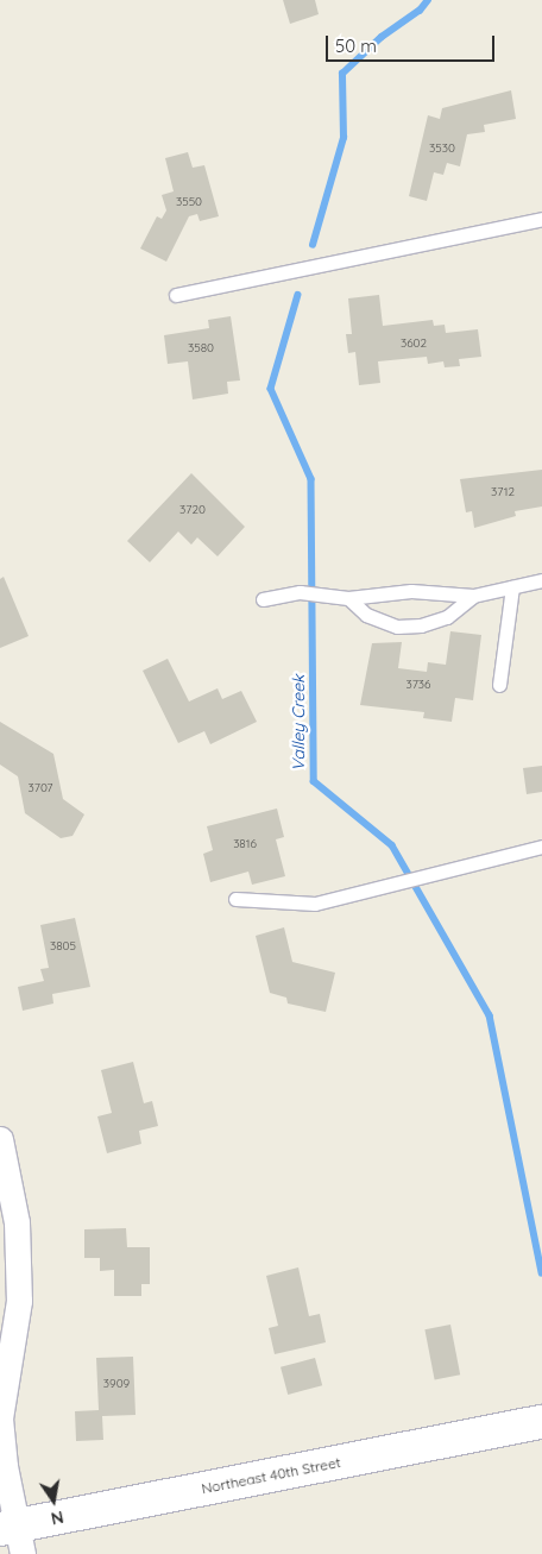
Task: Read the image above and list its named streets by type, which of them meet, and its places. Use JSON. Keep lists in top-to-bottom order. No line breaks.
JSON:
{"streets":{"street":["Northeast 40th Street"]},"water":["Valley Creek"],"house_numbers":["3530","3550","3602","3580","3712","3720","3736","3707","3816","3805","3909"],"scale_bar":"50 m","north":"bottom"}
